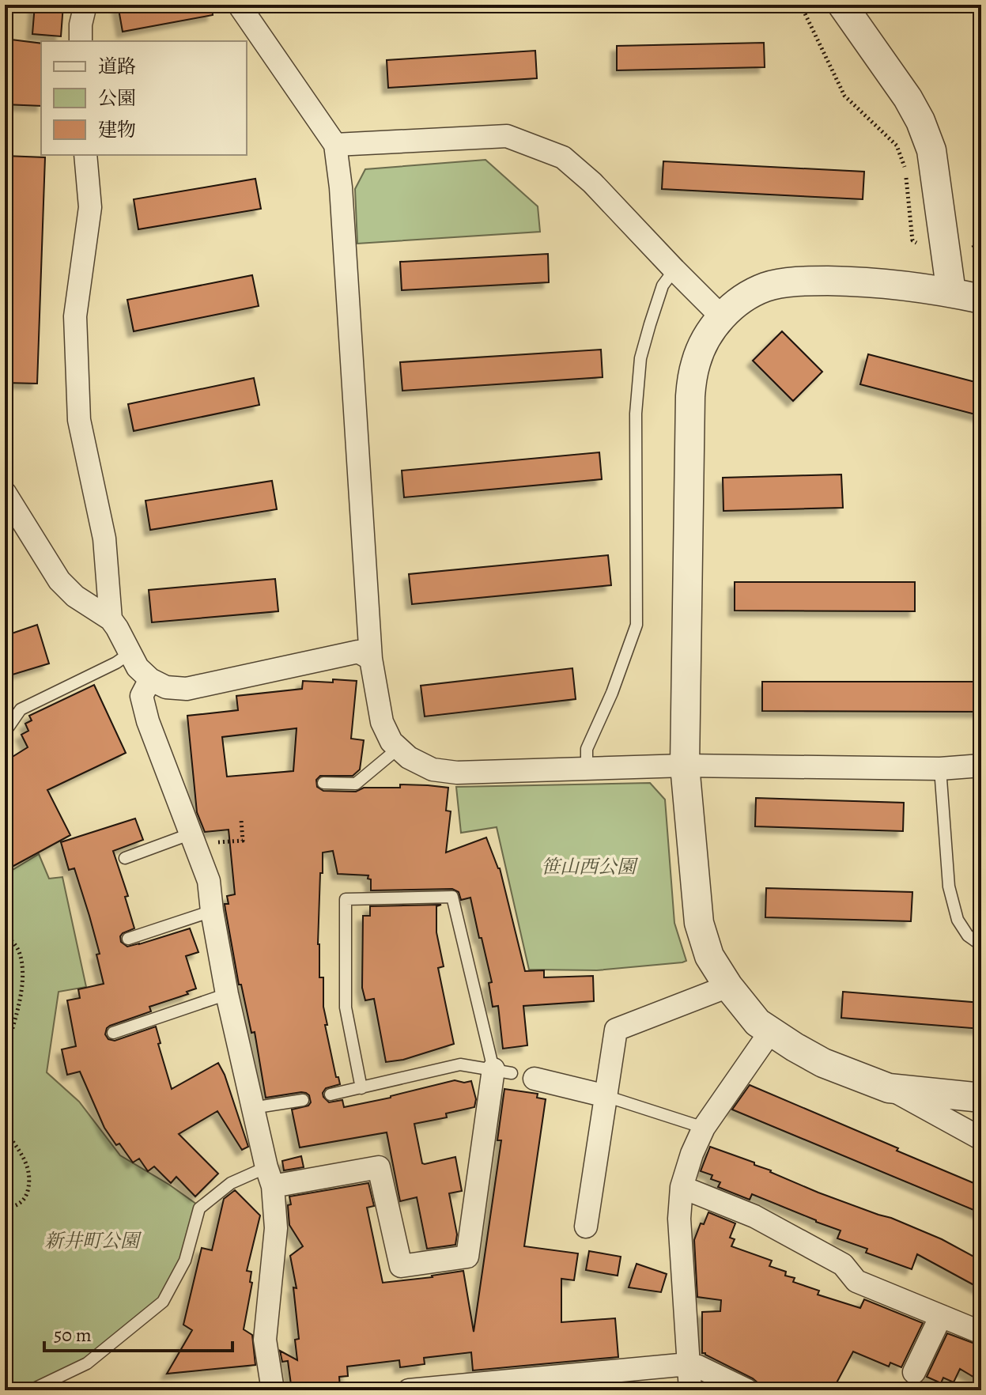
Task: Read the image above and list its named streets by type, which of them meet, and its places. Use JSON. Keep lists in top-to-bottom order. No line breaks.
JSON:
{"parks":["笹山西公園","新井町公園"],"legend":["道路","公園","建物"],"scale_bar":"50 m"}
